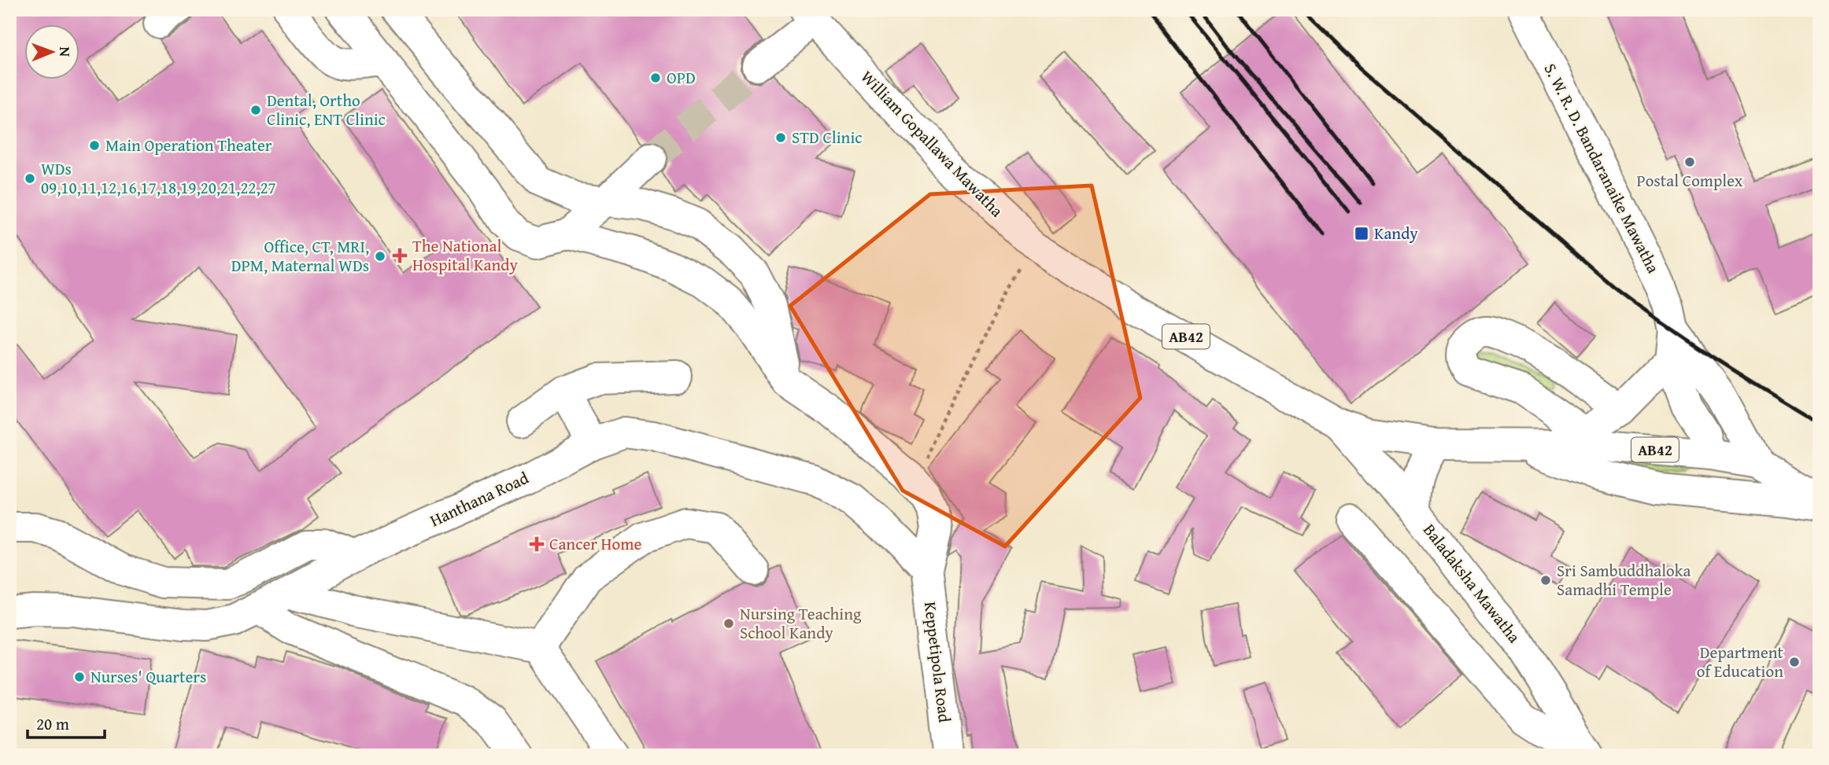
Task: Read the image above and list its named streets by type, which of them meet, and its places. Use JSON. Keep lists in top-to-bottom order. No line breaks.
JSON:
{"streets":{"main road":["William Gopallawa Mawatha","S. W. R. D. Bandaranaike Mawatha","AB42","Hanthana Road","Baladaksha Mawatha","Keppetipola Road"]},"crossings":[["William Gopallawa Mawatha","Baladaksha Mawatha"],["Hanthana Road","Keppetipola Road"]],"places":{"other":["OPD","Dental, Ortho Clinic, ENT Clinic","STD Clinic","Main Operation Theater","Postal Complex","WDs 09,10,11,12,16,17,18,19,20,21,22,27","Office, CT, MRI, DPM, Maternal WDs","Sri Sambuddhaloka Samadhi Temple","Nursing Teaching School Kandy","Department of Education","Nurses' Quarters"],"transit":["Kandy"],"health":["The National Hospital Kandy","Cancer Home"]},"scale_bar":"20 m","north":"right"}
